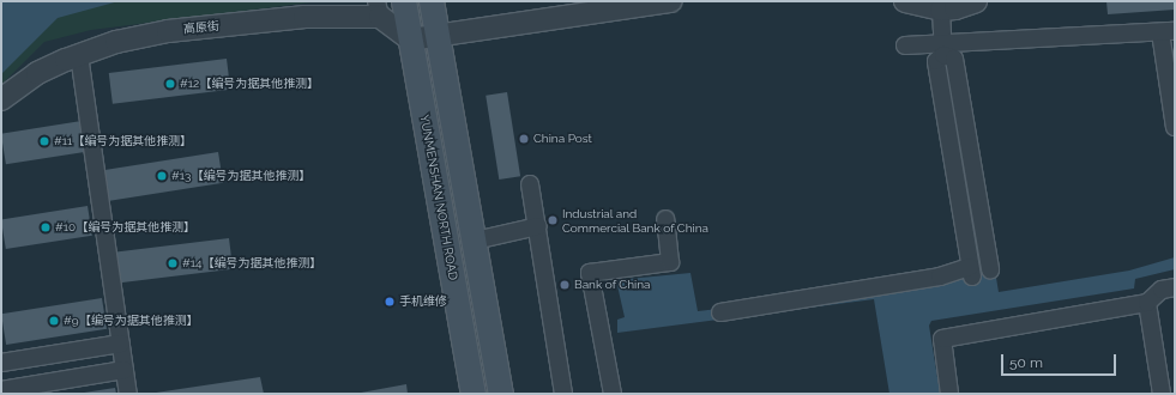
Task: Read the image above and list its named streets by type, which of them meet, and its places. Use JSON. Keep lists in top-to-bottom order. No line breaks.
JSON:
{"streets":{"main road":["YUNMENSHAN NORTH ROAD"],"street":["高原街"]},"crossings":[["高原街","YUNMENSHAN NORTH ROAD"]],"places":["#12【编号为据其他推测】","China Post","#11【编号为据其他推测】","#13【编号为据其他推测】","Industrial and Commercial Bank of China","#10【编号为据其他推测】","#14【编号为据其他推测】","Bank of China","手机维修","#9【编号为据其他推测】"],"scale_bar":"50 m"}
